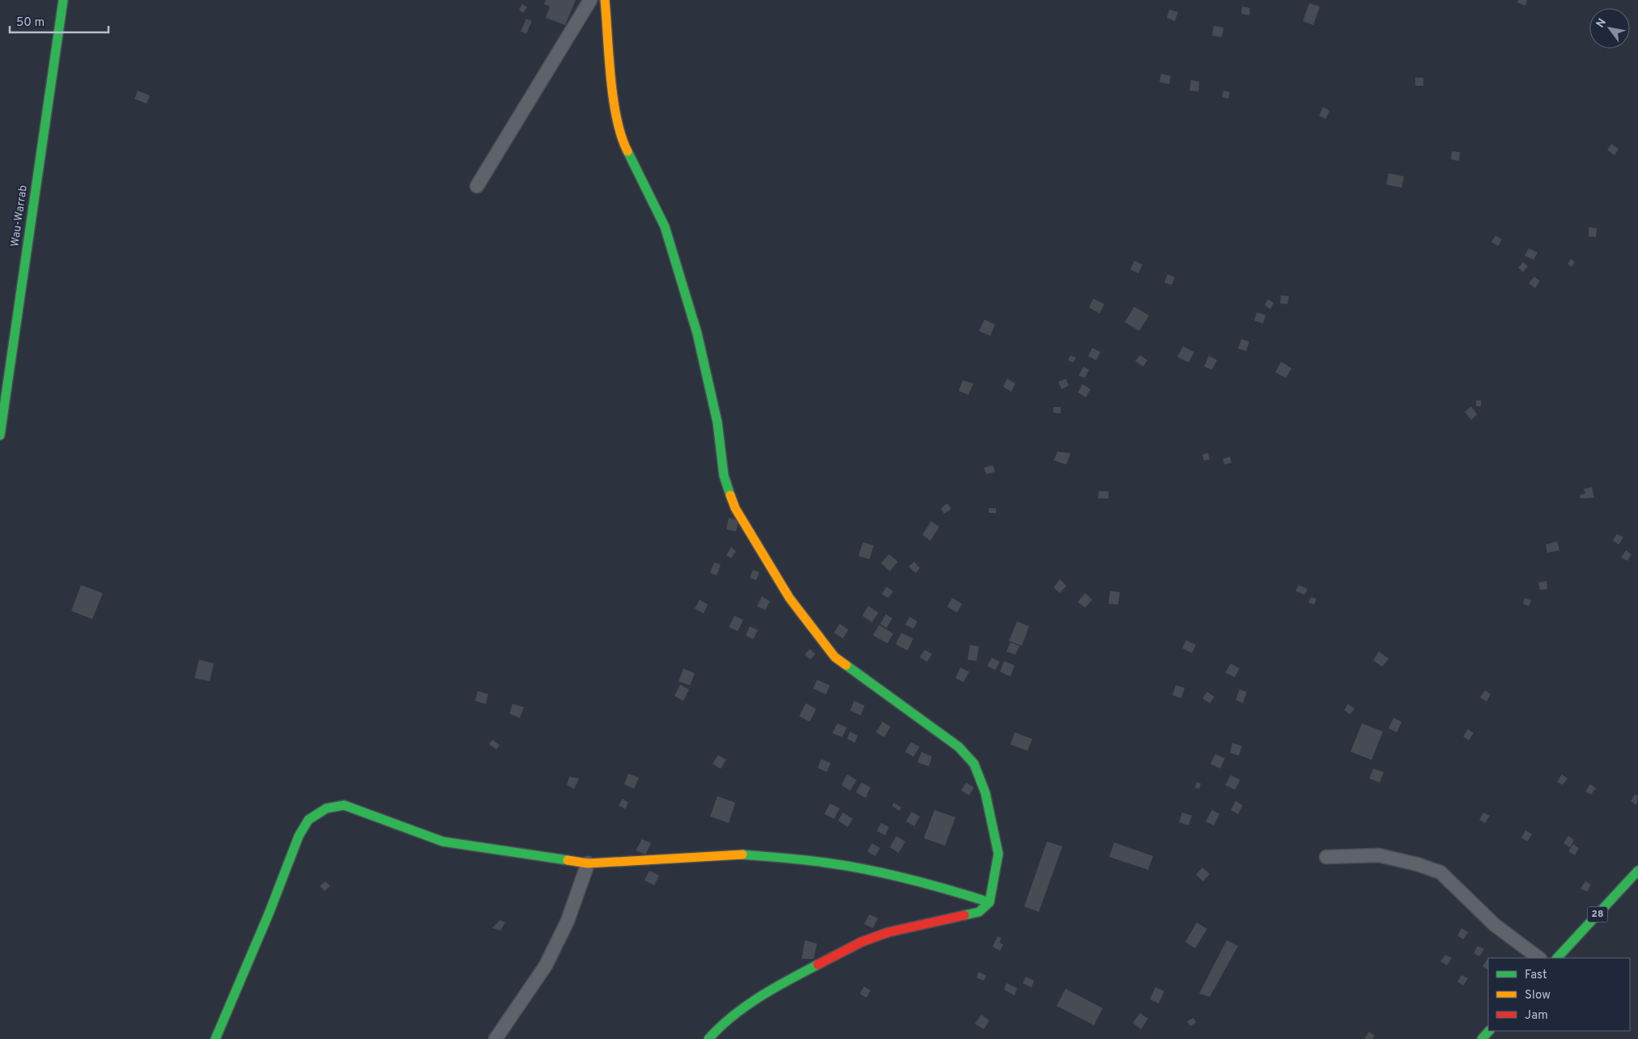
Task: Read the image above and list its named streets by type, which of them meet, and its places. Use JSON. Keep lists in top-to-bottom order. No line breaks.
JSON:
{"streets":{"street":["Wau-Warrab","28"]},"legend":["Fast","Slow","Jam"],"scale_bar":"50 m","north":"top left"}
